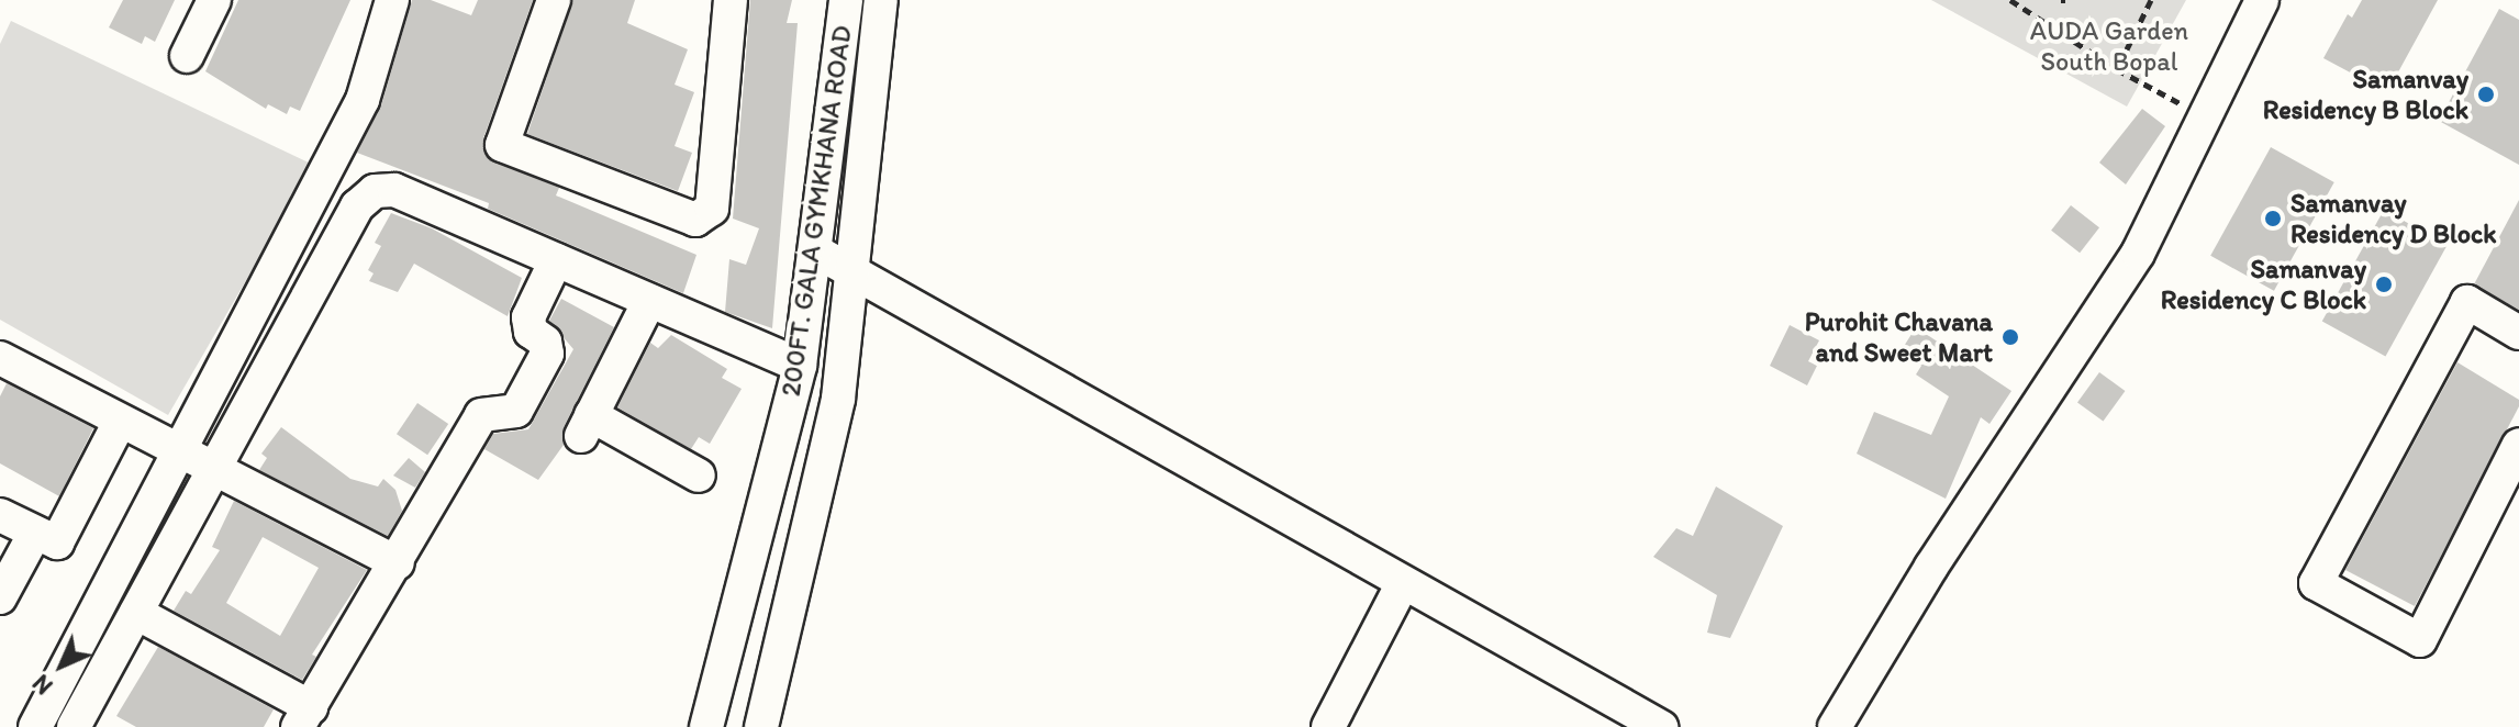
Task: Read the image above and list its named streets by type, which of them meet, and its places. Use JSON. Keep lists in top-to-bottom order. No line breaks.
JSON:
{"streets":{"street":["200FT. GALA GYMKHANA ROAD"]},"parks":["AUDA Garden South Bopal"],"places":["Samanvay Residency B Block","Samanvay Residency D Block","Samanvay Residency C Block","Purohit Chavana and Sweet Mart"],"north":"bottom left"}
